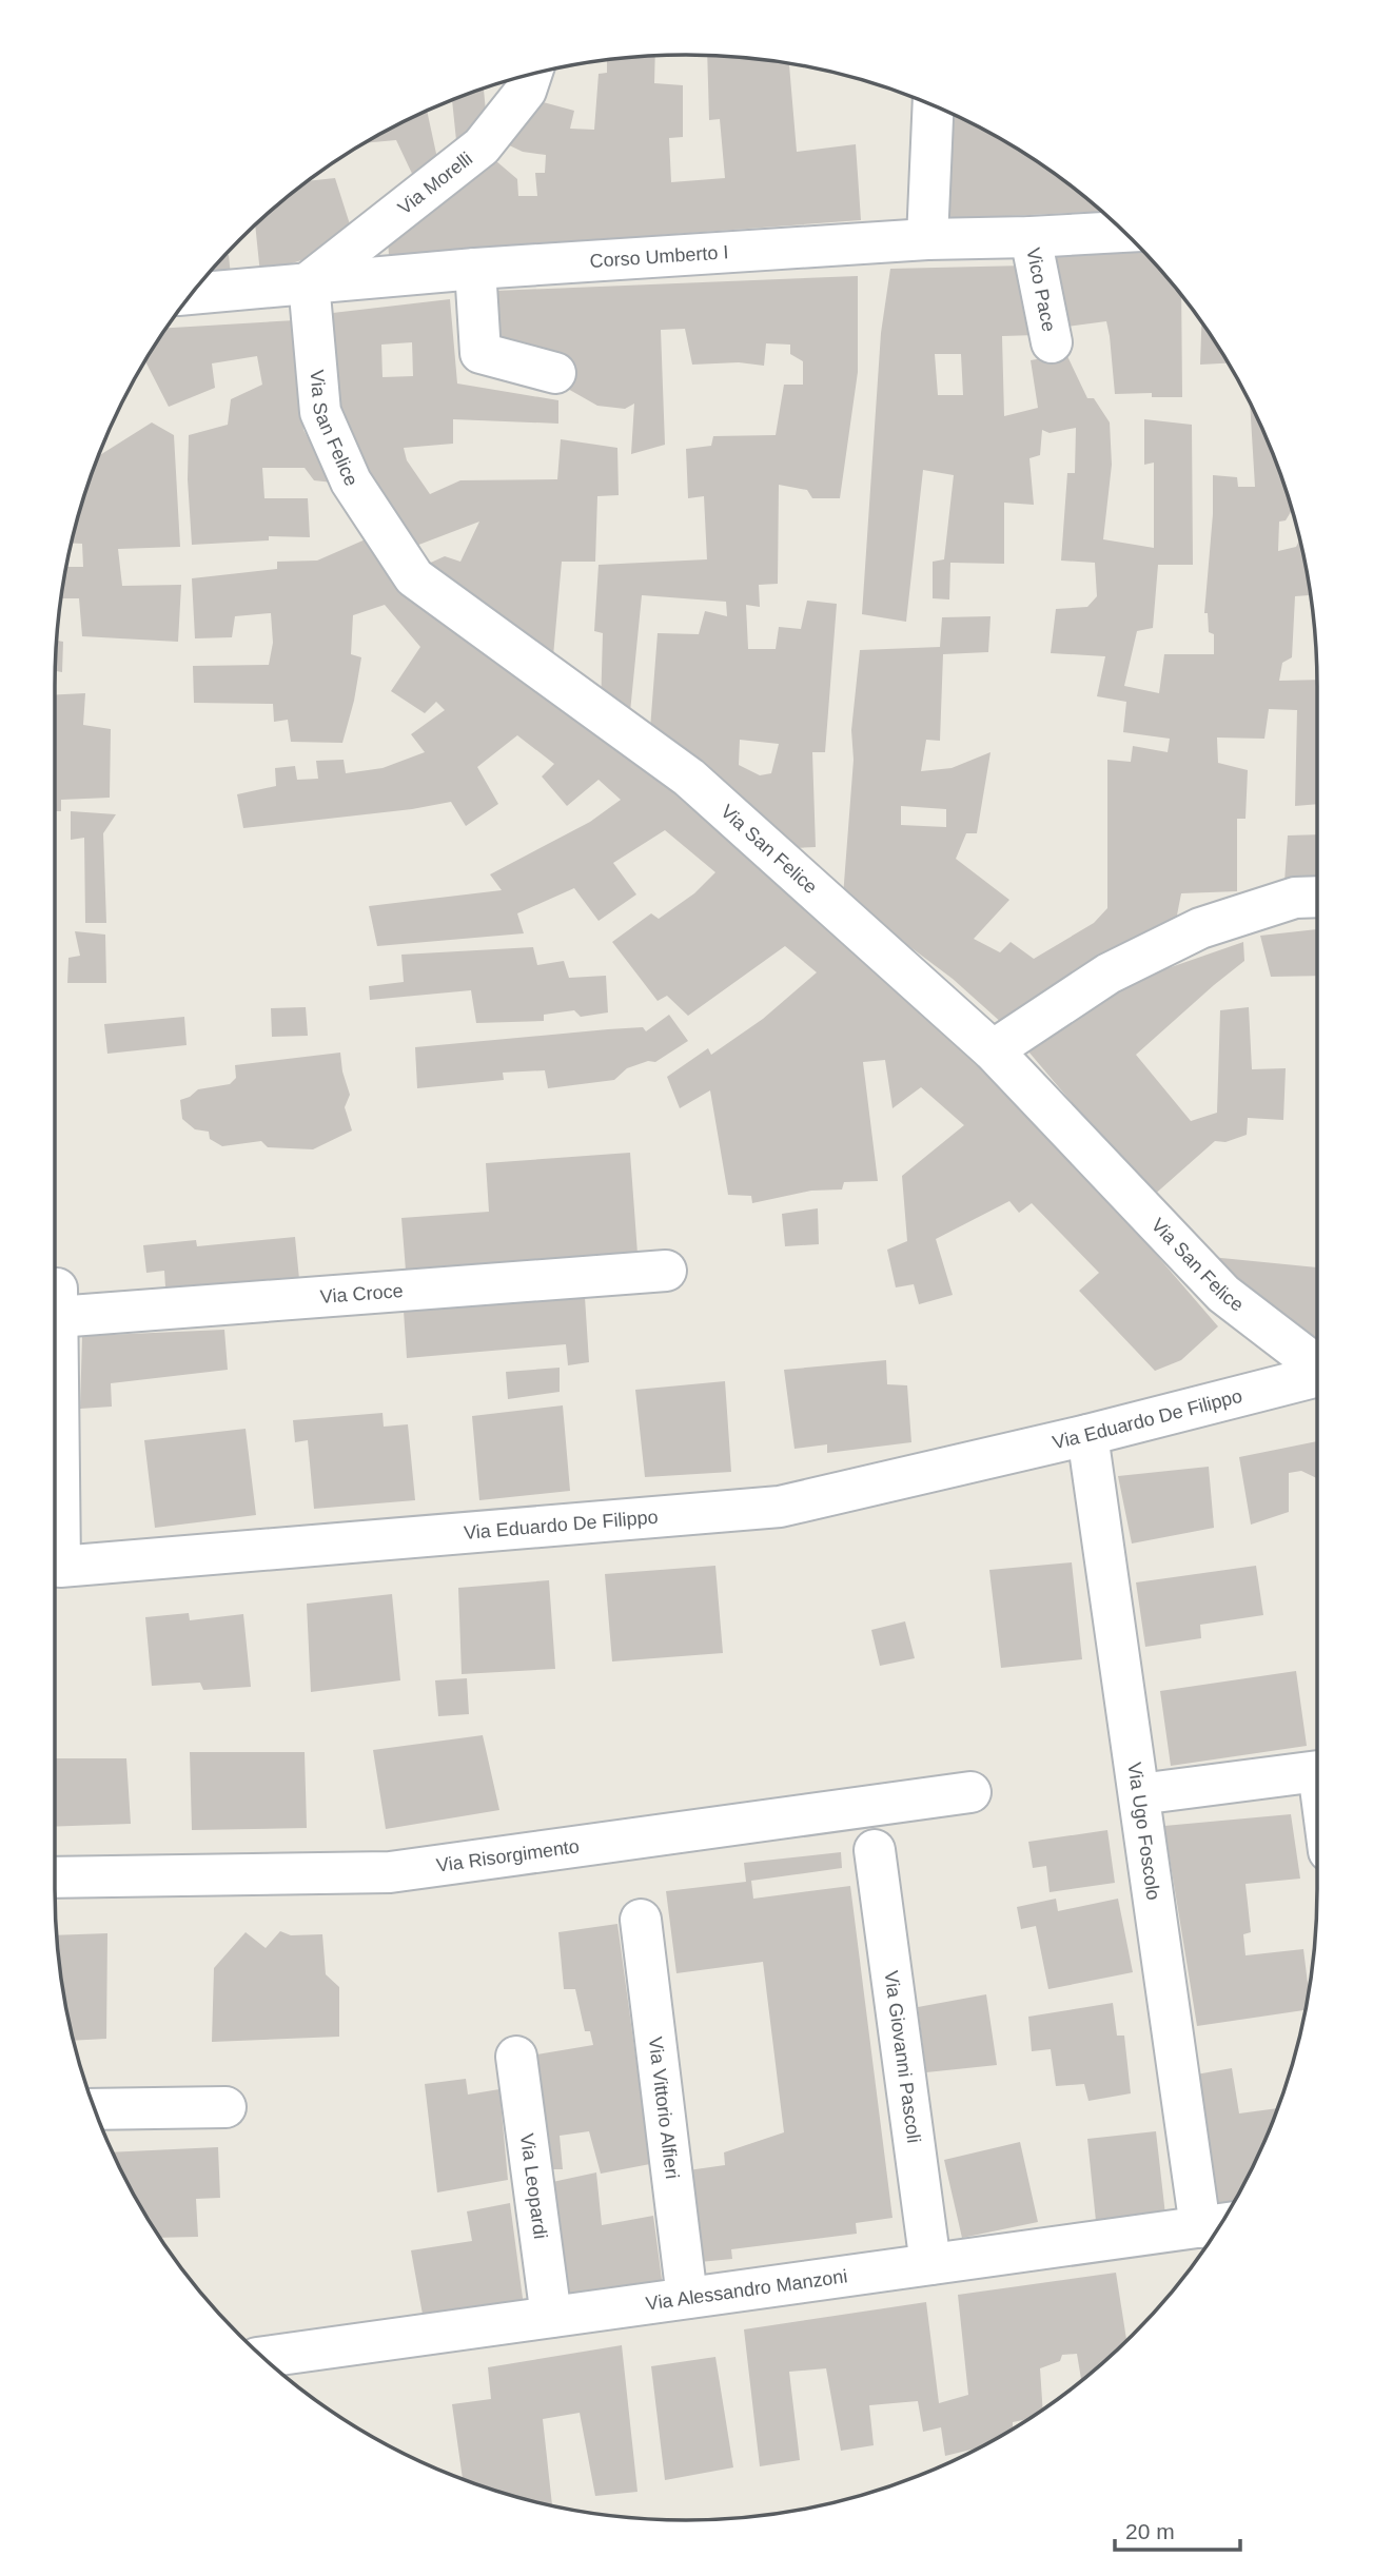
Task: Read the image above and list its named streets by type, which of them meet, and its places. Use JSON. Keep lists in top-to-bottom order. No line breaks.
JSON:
{"streets":{"street":["Via Morelli","Corso Umberto I","Vico Pace","Via San Felice","Via Croce","Via Eduardo De Filippo","Via Ugo Foscolo","Via Risorgimento","Via Giovanni Pascoli","Via Vittorio Alfieri","Via Leopardi","Via Alessandro Manzoni"]},"crossings":[["Via Morelli","Corso Umberto I"],["Via Morelli","Via San Felice"],["Corso Umberto I","Vico Pace"],["Corso Umberto I","Via San Felice"],["Via Eduardo De Filippo","Via Ugo Foscolo"],["Via Ugo Foscolo","Via Alessandro Manzoni"],["Via Giovanni Pascoli","Via Alessandro Manzoni"],["Via Vittorio Alfieri","Via Alessandro Manzoni"],["Via Leopardi","Via Alessandro Manzoni"]],"scale_bar":"20 m"}
